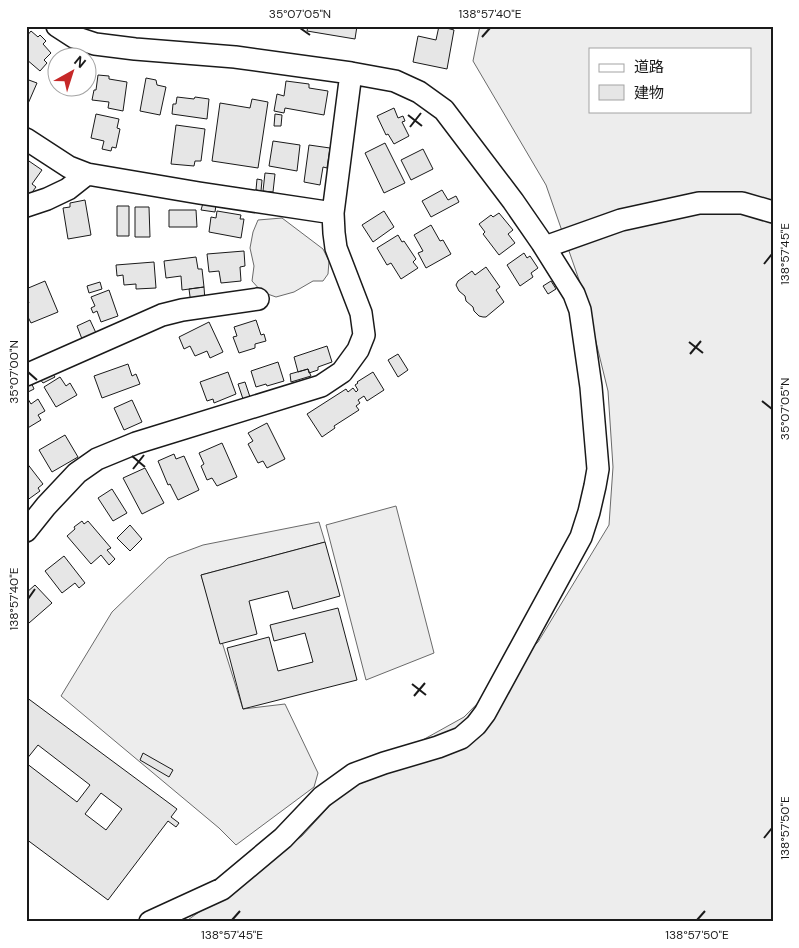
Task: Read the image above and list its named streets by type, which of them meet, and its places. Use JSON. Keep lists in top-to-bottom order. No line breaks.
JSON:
{"legend":["道路","建物"],"north":"top right","coordinates":["35°07'05\"N","138°57'40\"E","138°57'45\"E","35°07'00\"N","138°57'50\"E"]}
